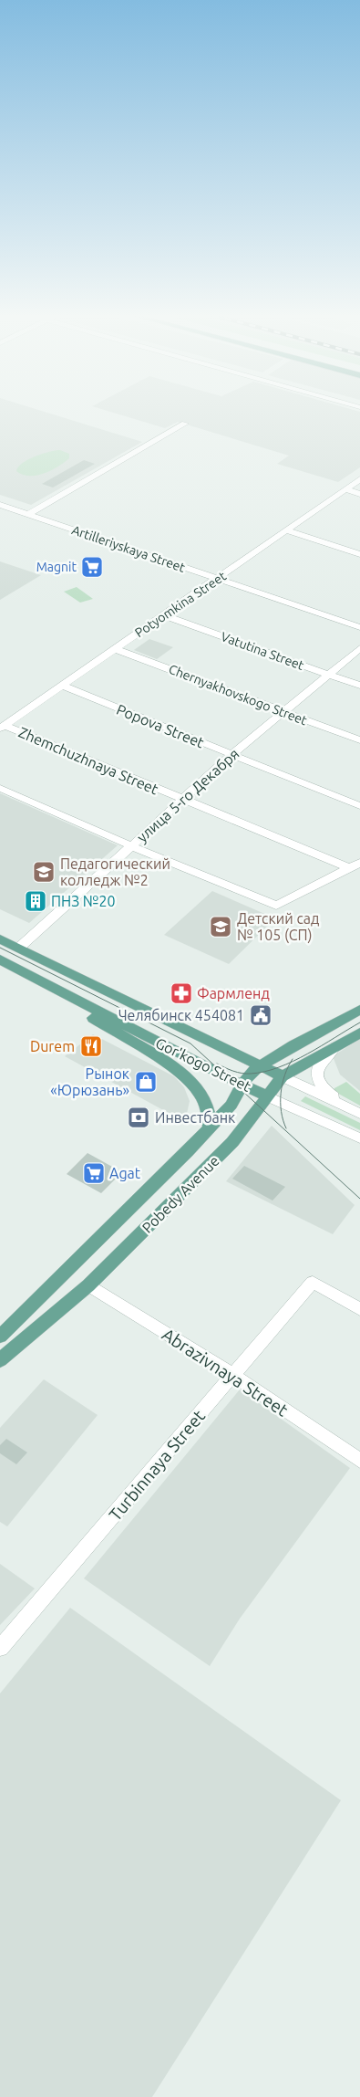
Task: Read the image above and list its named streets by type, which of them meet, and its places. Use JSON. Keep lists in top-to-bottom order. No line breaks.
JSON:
{"streets":{"main road":["Gor'kogo Street","Pobedy Avenue"],"street":["Artilleriyskaya Street","Potyomkina Street","Vatutina Street","Chernyakhovskogo Street","Popova Street","Zhemchuzhnaya Street","улица 5-го Декабря","Abrazivnaya Street","Turbinnaya Street"]},"crossings":[["Artilleriyskaya Street","Potyomkina Street"],["Potyomkina Street","Vatutina Street"],["Potyomkina Street","Chernyakhovskogo Street"],["Potyomkina Street","Popova Street"],["Potyomkina Street","Zhemchuzhnaya Street"],["Vatutina Street","улица 5-го Декабря"],["Chernyakhovskogo Street","улица 5-го Декабря"],["Popova Street","улица 5-го Декабря"],["Zhemchuzhnaya Street","улица 5-го Декабря"],["улица 5-го Декабря","Gor'kogo Street"],["Gor'kogo Street","Pobedy Avenue"],["Pobedy Avenue","Abrazivnaya Street"],["Abrazivnaya Street","Turbinnaya Street"]],"places":{"supermarket":["Magnit","Agat"],"school or university":["Педагогический колледж №2","Детский сад № 105 (СП)"],"building":["ПНЗ №20"],"pharmacy":["Фармленд"],"public building":["Челябинск 454081"],"restaurant":["Durem"],"shop":["Рынок «Юрюзань»"],"bank":["Инвестбанк"]}}
